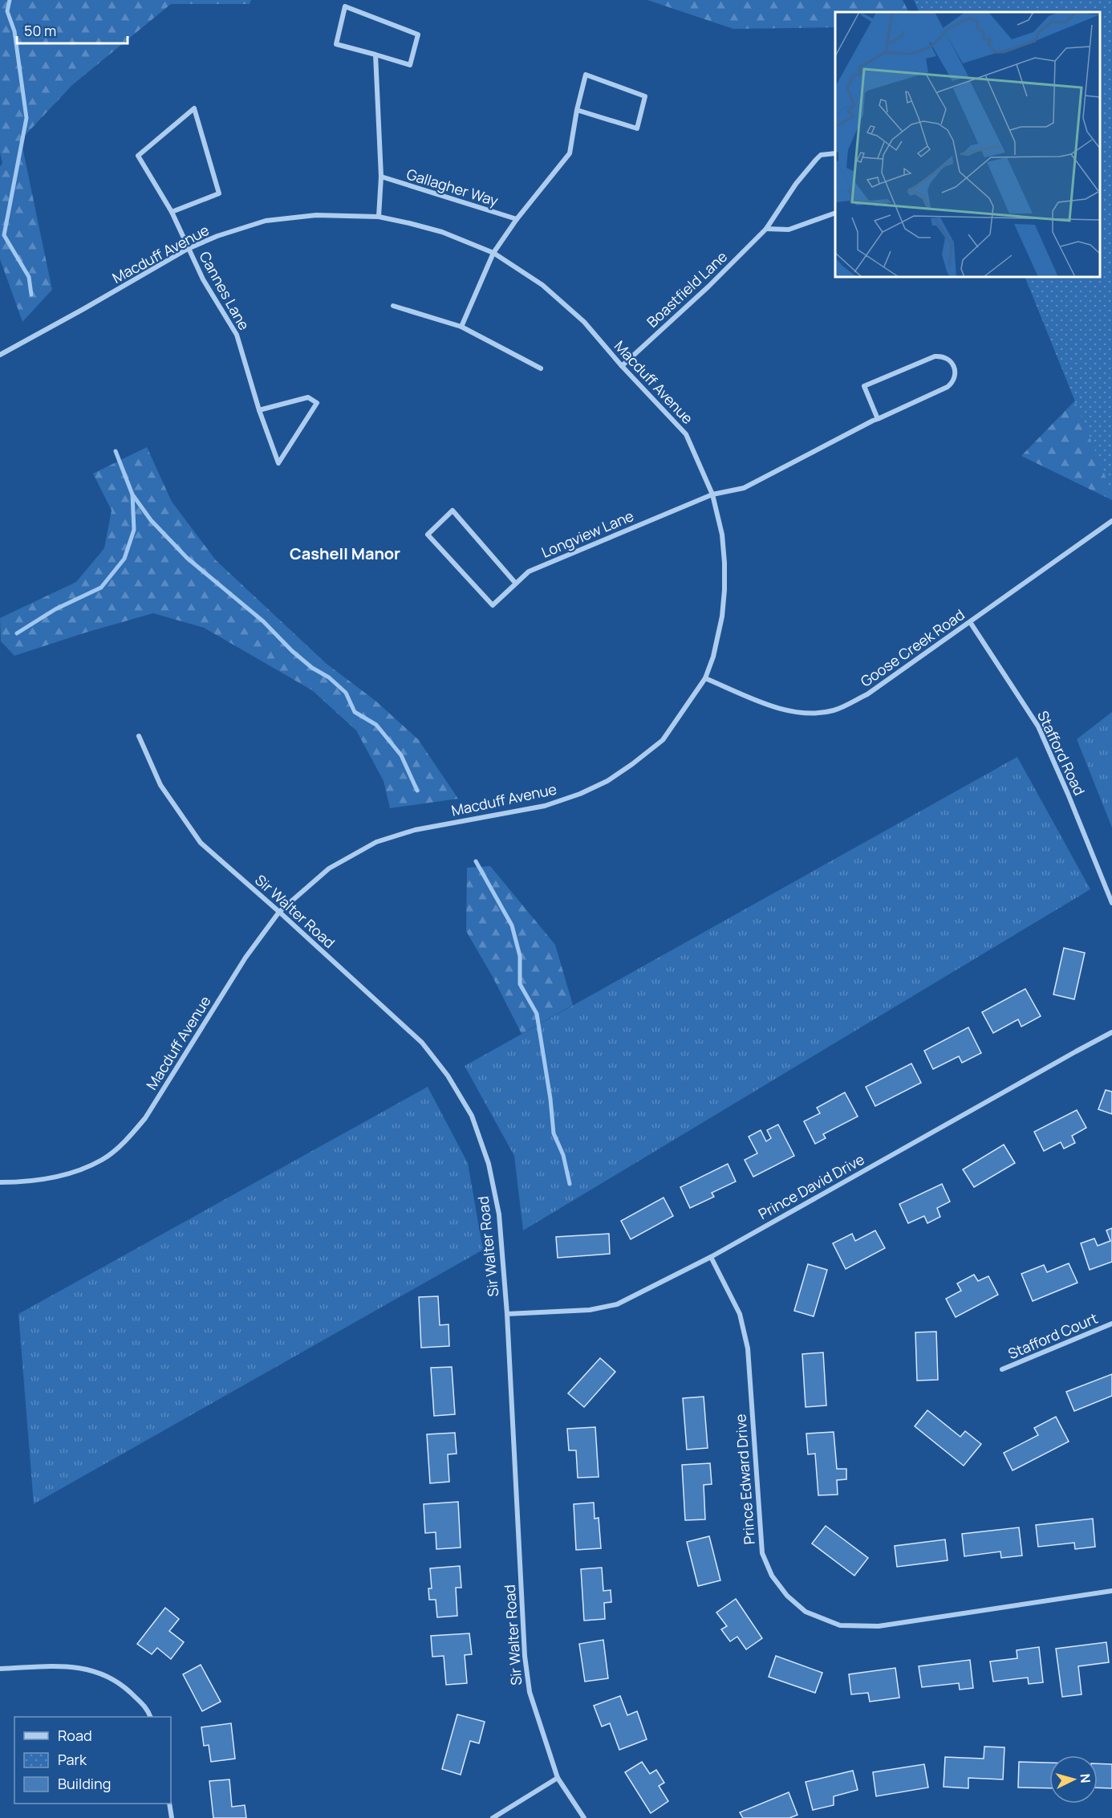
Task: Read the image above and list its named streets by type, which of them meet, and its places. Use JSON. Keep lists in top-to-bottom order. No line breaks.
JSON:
{"streets":{"street":["Gallagher Way","Macduff Avenue","Boastfield Lane","Cannes Lane","Longview Lane","Goose Creek Road","Stafford Road","Sir Walter Road","Prince David Drive","Stafford Court","Prince Edward Drive"]},"crossings":[["Macduff Avenue","Boastfield Lane"],["Macduff Avenue","Cannes Lane"],["Macduff Avenue","Longview Lane"],["Macduff Avenue","Goose Creek Road"],["Macduff Avenue","Sir Walter Road"],["Goose Creek Road","Stafford Road"],["Sir Walter Road","Prince David Drive"],["Prince David Drive","Prince Edward Drive"]],"districts":["Cashell Manor"],"legend":["Road","Park","Building"],"scale_bar":"50 m","north":"right"}
